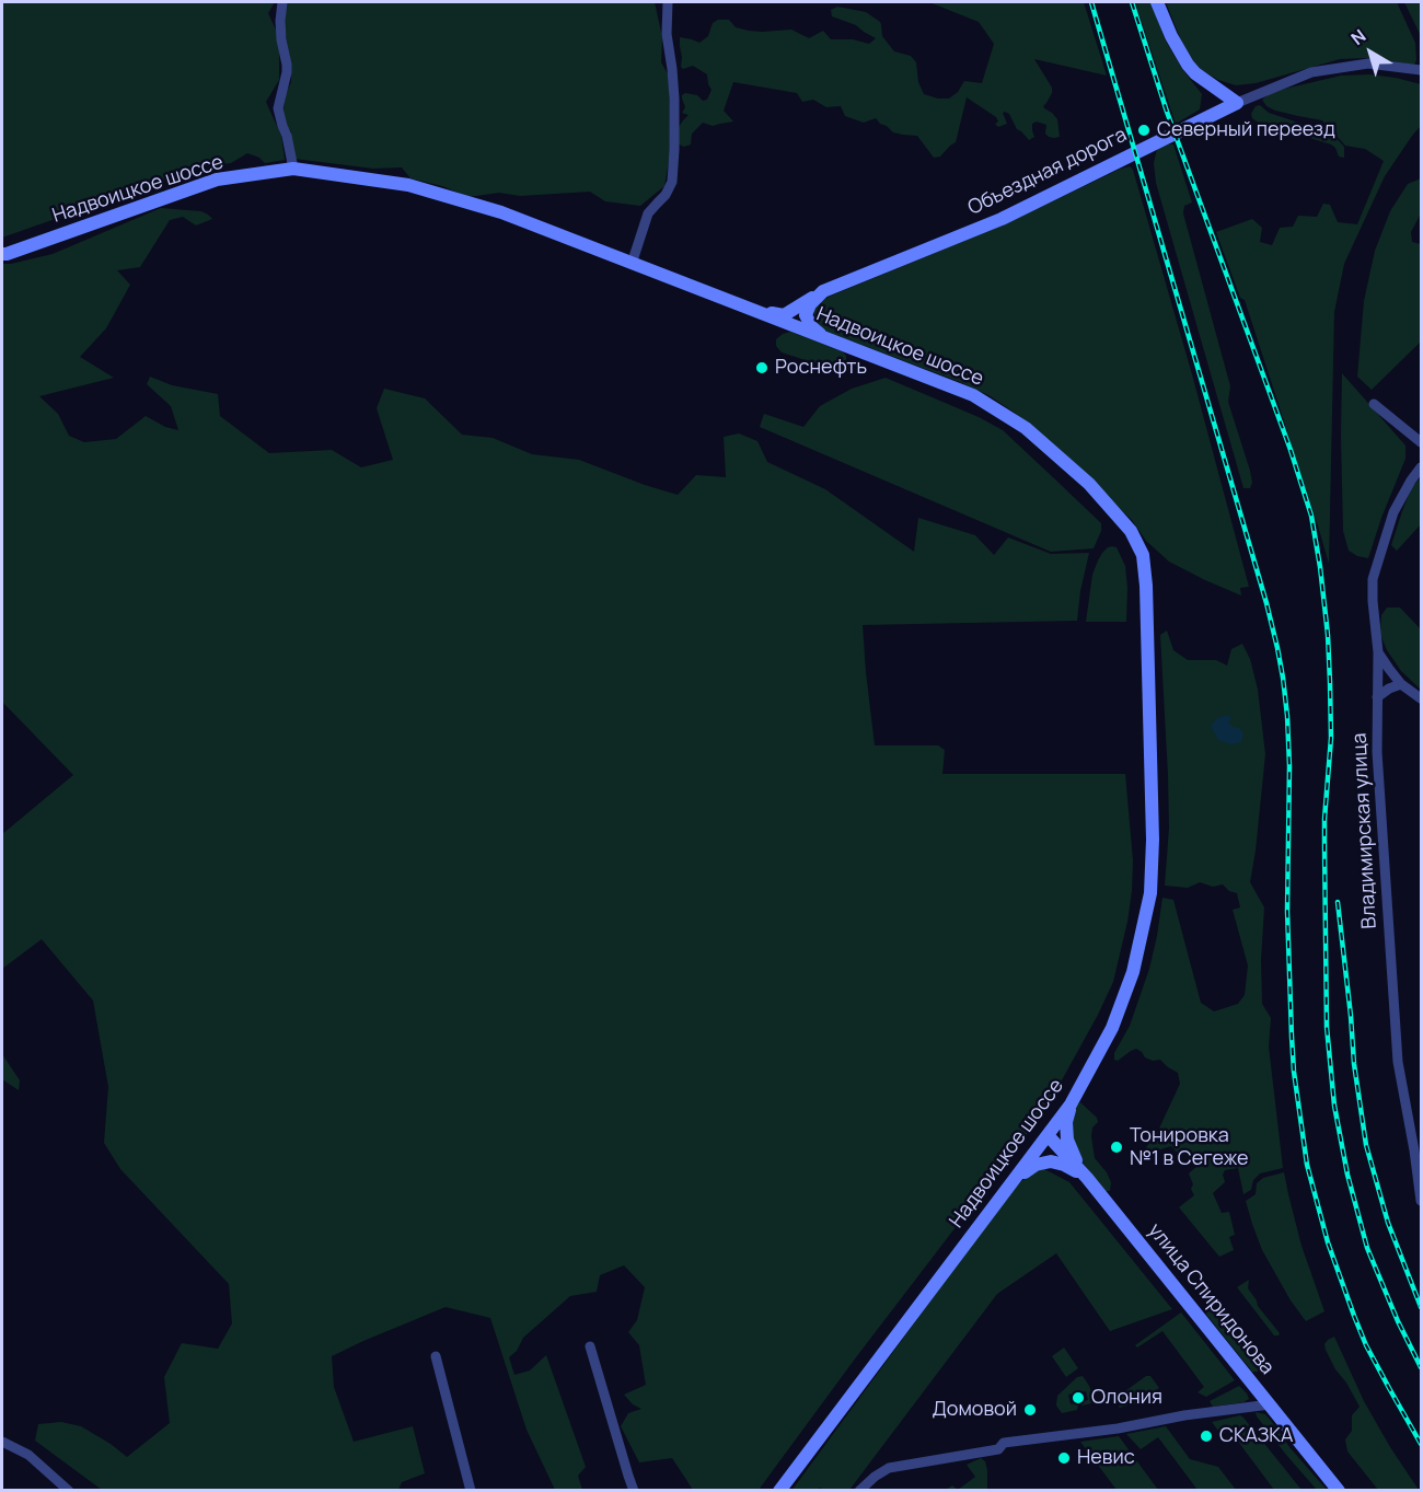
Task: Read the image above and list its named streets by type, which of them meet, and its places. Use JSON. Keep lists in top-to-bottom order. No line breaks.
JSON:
{"streets":{"main road":["Объездная дорога","Надвоицкое шоссе","улица Спиридонова"],"street":["Владимирская улица"]},"crossings":[["Объездная дорога","Надвоицкое шоссе"],["Надвоицкое шоссе","улица Спиридонова"]],"places":["Северный переезд","Роснефть","Тонировка №1 в Сегеже","Олония","Домовой","СКАЗКА","Невис"],"north":"top left"}
